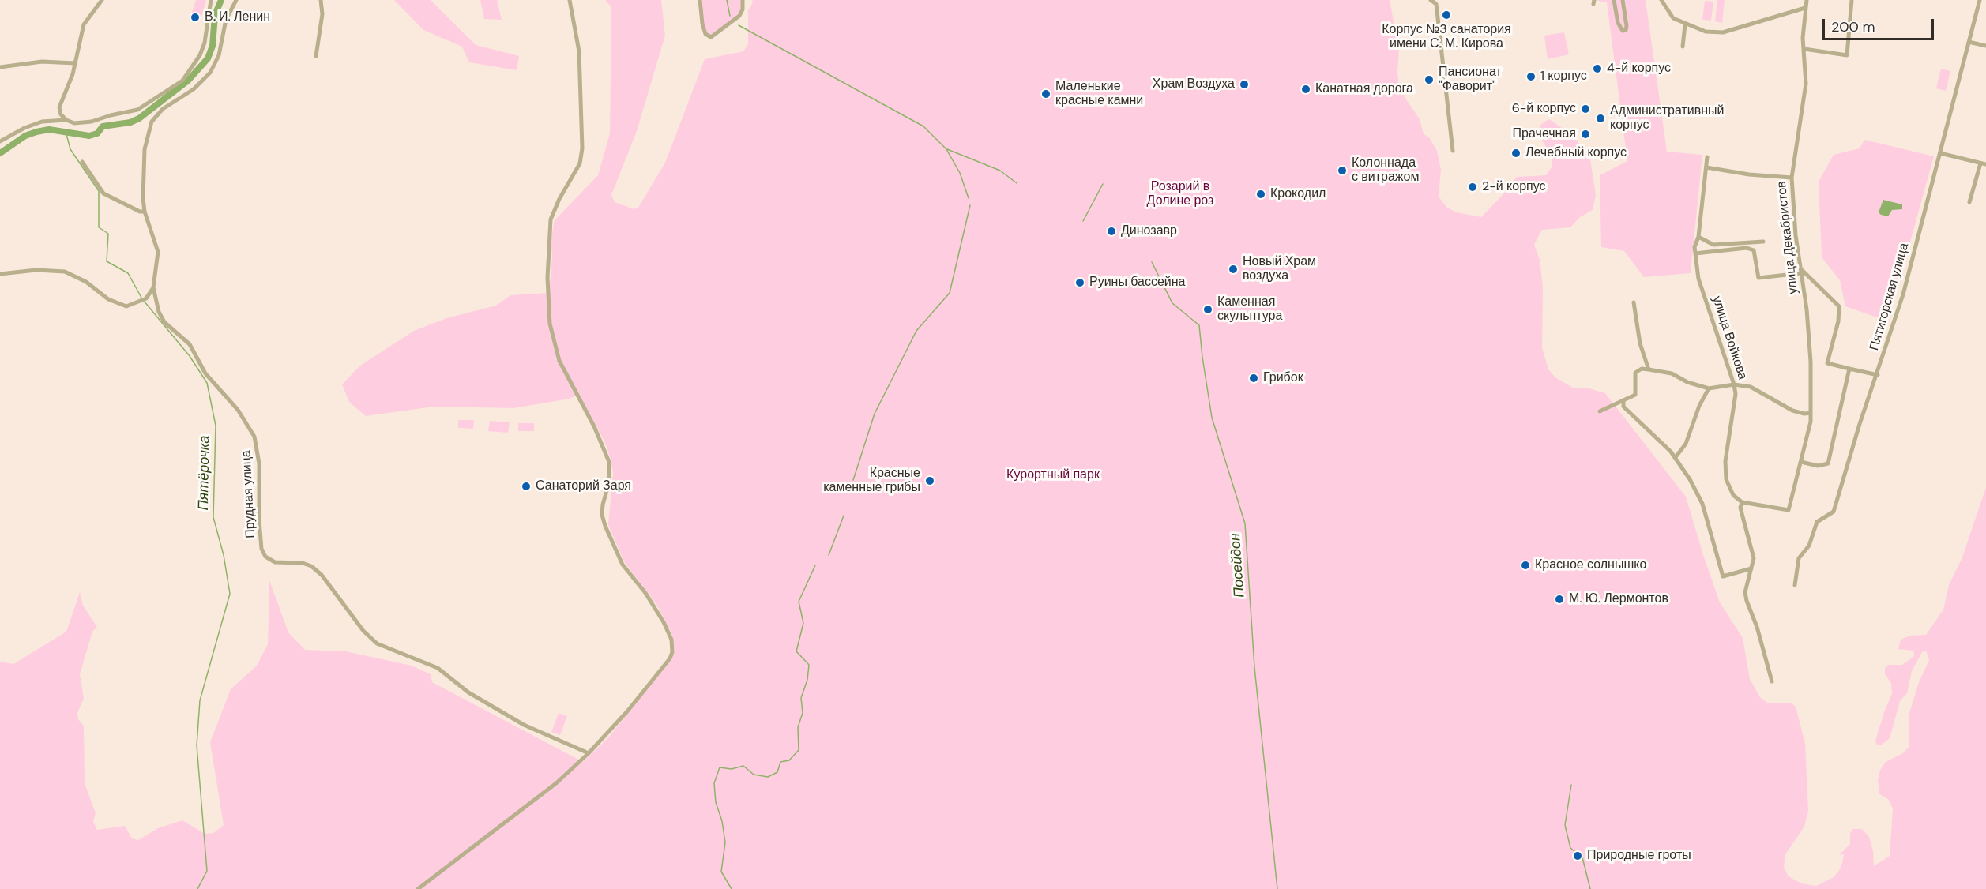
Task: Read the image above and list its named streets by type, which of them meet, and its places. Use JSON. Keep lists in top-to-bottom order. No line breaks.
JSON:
{"streets":{"street":["улица Декабристов","Пятигорская улица","улица Войкова","Прудная улица"]},"crossings":[["улица Декабристов","улица Войкова"]],"water":["Пятёрочка","Посейдон"],"parks":["Розарий в Долине роз","Курортный парк"],"places":["Корпус №3 санатория имени С. М. Кирова","В. И. Ленин","4-й корпус","1 корпус","Пансионат \"Фаворит\"","Храм Воздуха","Канатная дорога","Маленькие красные камни","6-й корпус","Административный корпус","Прачечная","Лечебный корпус","Колоннада с витражом","2-й корпус","Крокодил","Динозавр","Новый Храм воздуха","Руины бассейна","Каменная скульптура","Грибок","Красные каменные грибы","Санаторий Заря","Красное солнышко","М. Ю. Лермонтов","Природные гроты"],"scale_bar":"200 m"}
